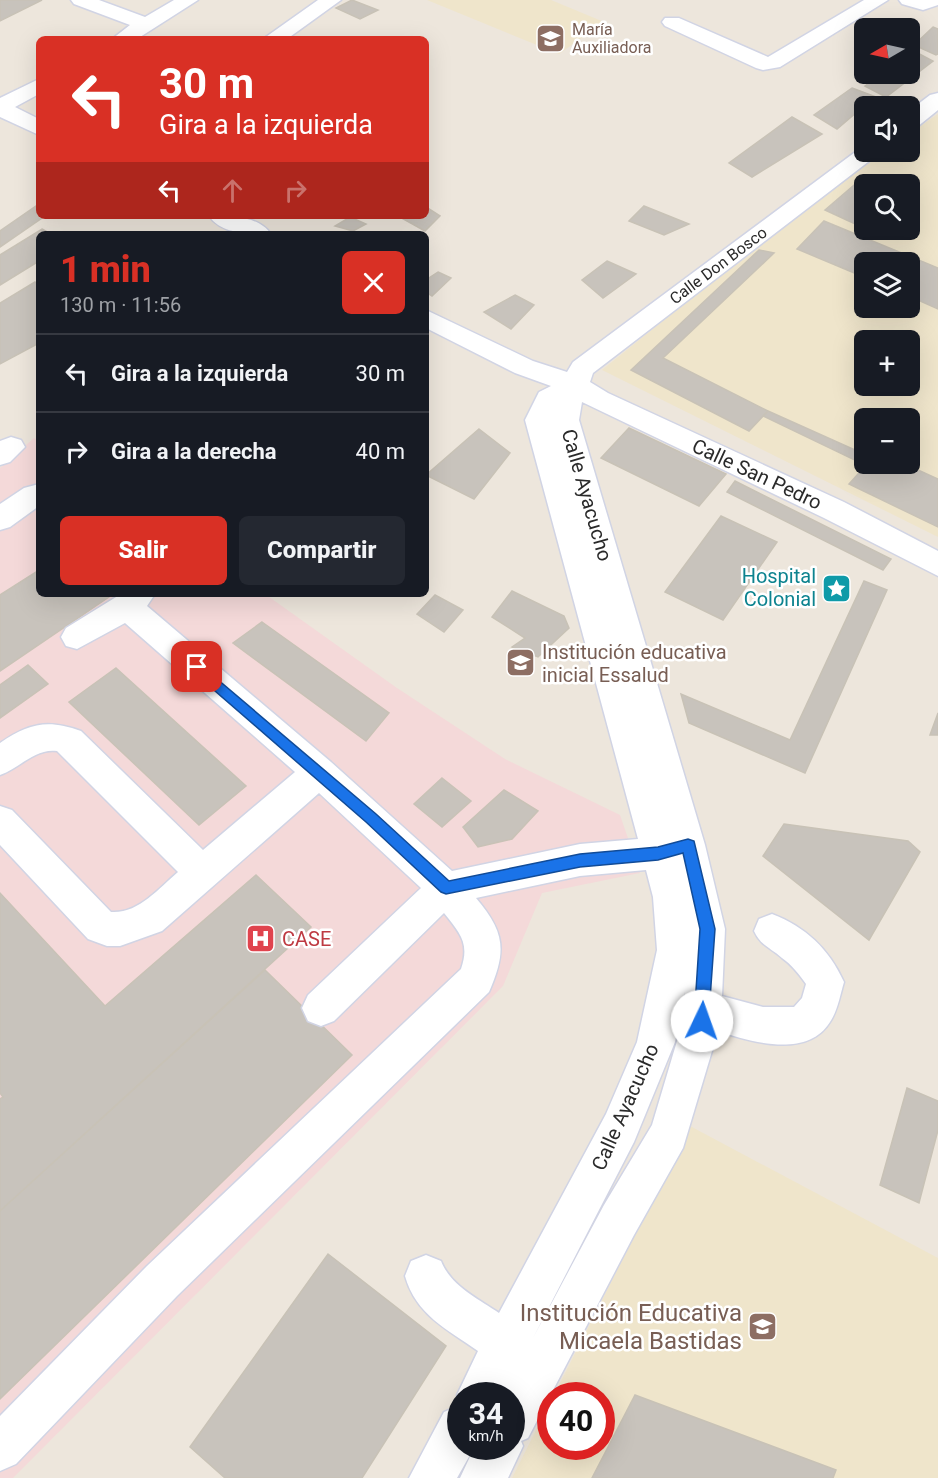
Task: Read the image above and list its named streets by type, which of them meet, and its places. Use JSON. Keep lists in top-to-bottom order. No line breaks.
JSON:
{"streets":{"street":["Calle Don Bosco","Calle San Pedro","Calle Ayacucho"]},"crossings":[["Calle Don Bosco","Calle San Pedro"],["Calle Don Bosco","Calle Ayacucho"],["Calle San Pedro","Calle Ayacucho"]],"places":{"school or university":["María Auxiliadora","Institución educativa inicial Essalud","Institución Educativa Micaela Bastidas"],"place":["Hospital Colonial"],"hospital":["CASE"]},"north":"left","page":{"map_buttons":["+","−"],"turn":["30 m","Gira a la izquierda"],"heading":["1 min","130 m · 11:56"],"list":[{"name":"Gira a la izquierda","value":"30 m"},{"name":"Gira a la derecha","value":"40 m"}],"buttons":["Salir","Compartir"],"speed":"34 km/h","limit":"40"}}
